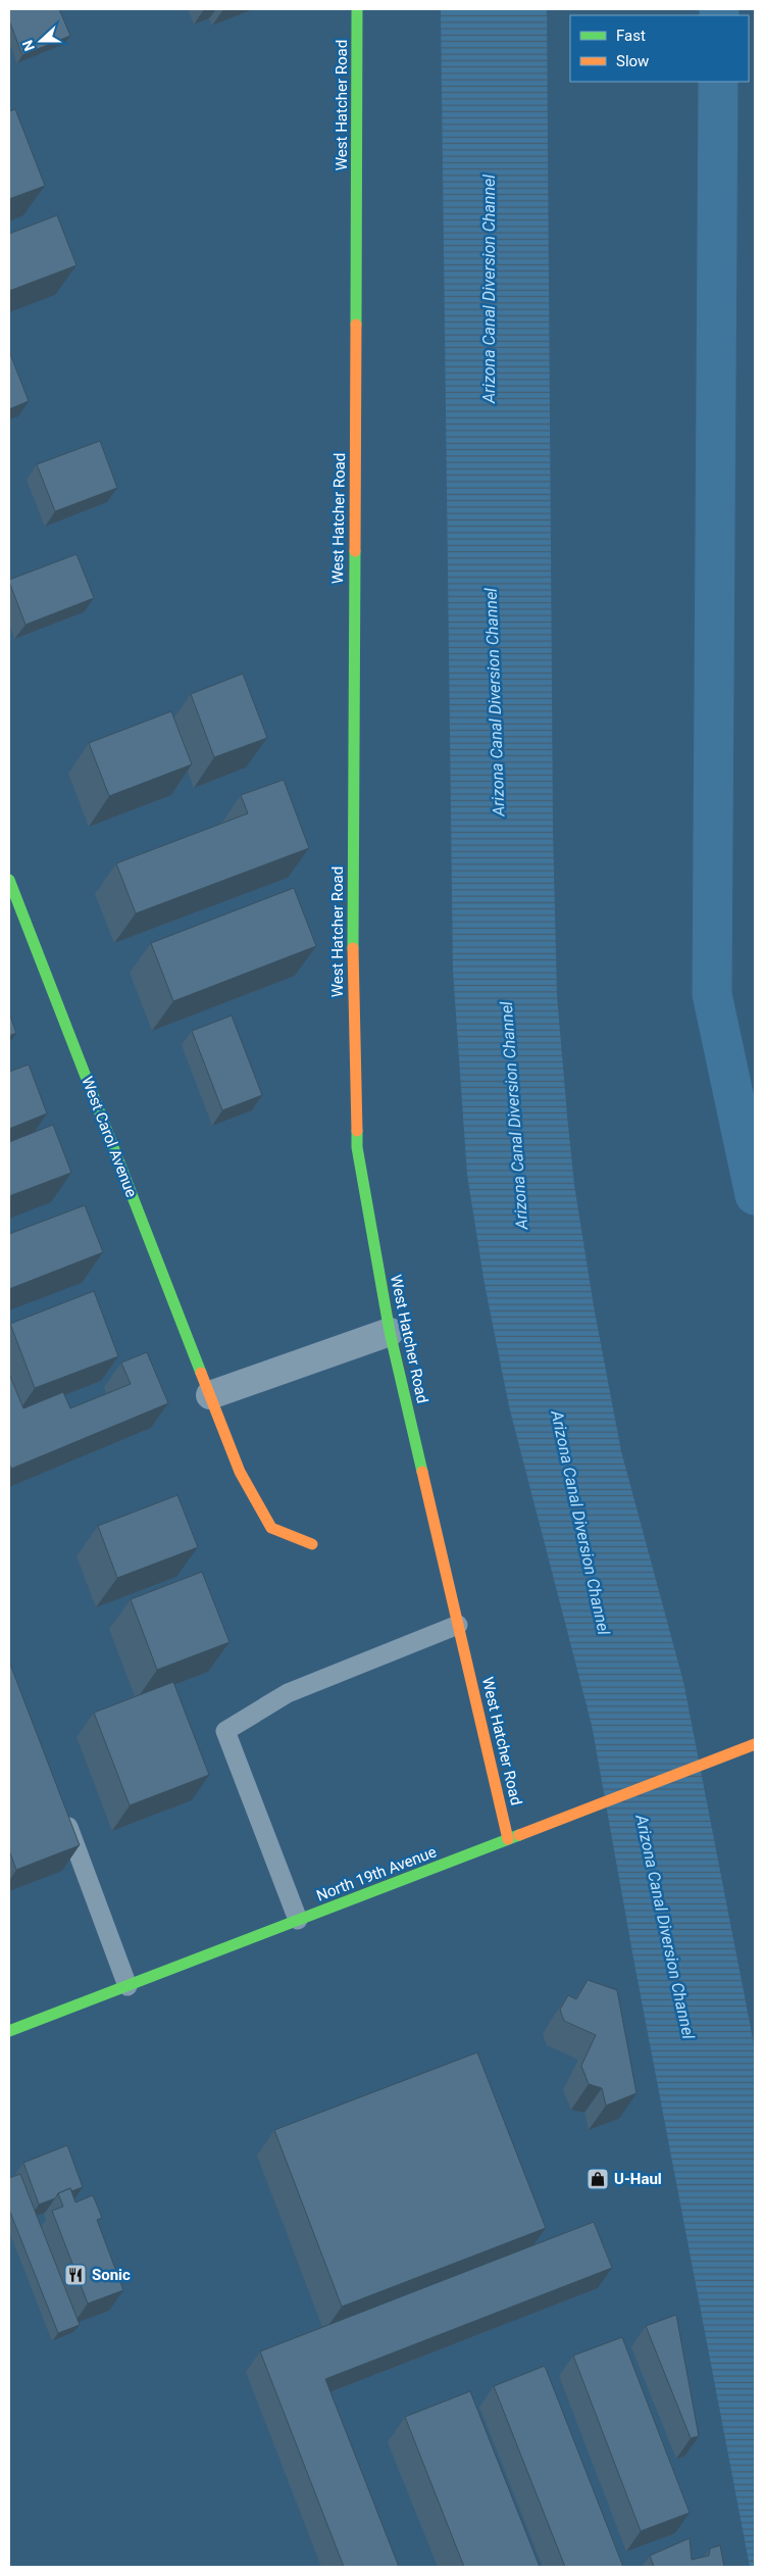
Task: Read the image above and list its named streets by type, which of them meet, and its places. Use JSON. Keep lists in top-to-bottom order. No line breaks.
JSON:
{"streets":{"street":["West Hatcher Road","West Carol Avenue","North 19th Avenue"]},"crossings":[["West Hatcher Road","North 19th Avenue"]],"water":["Arizona Canal Diversion Channel"],"places":{"shop":["U-Haul"],"restaurant":["Sonic"]},"legend":["Fast","Slow"],"north":"left"}
